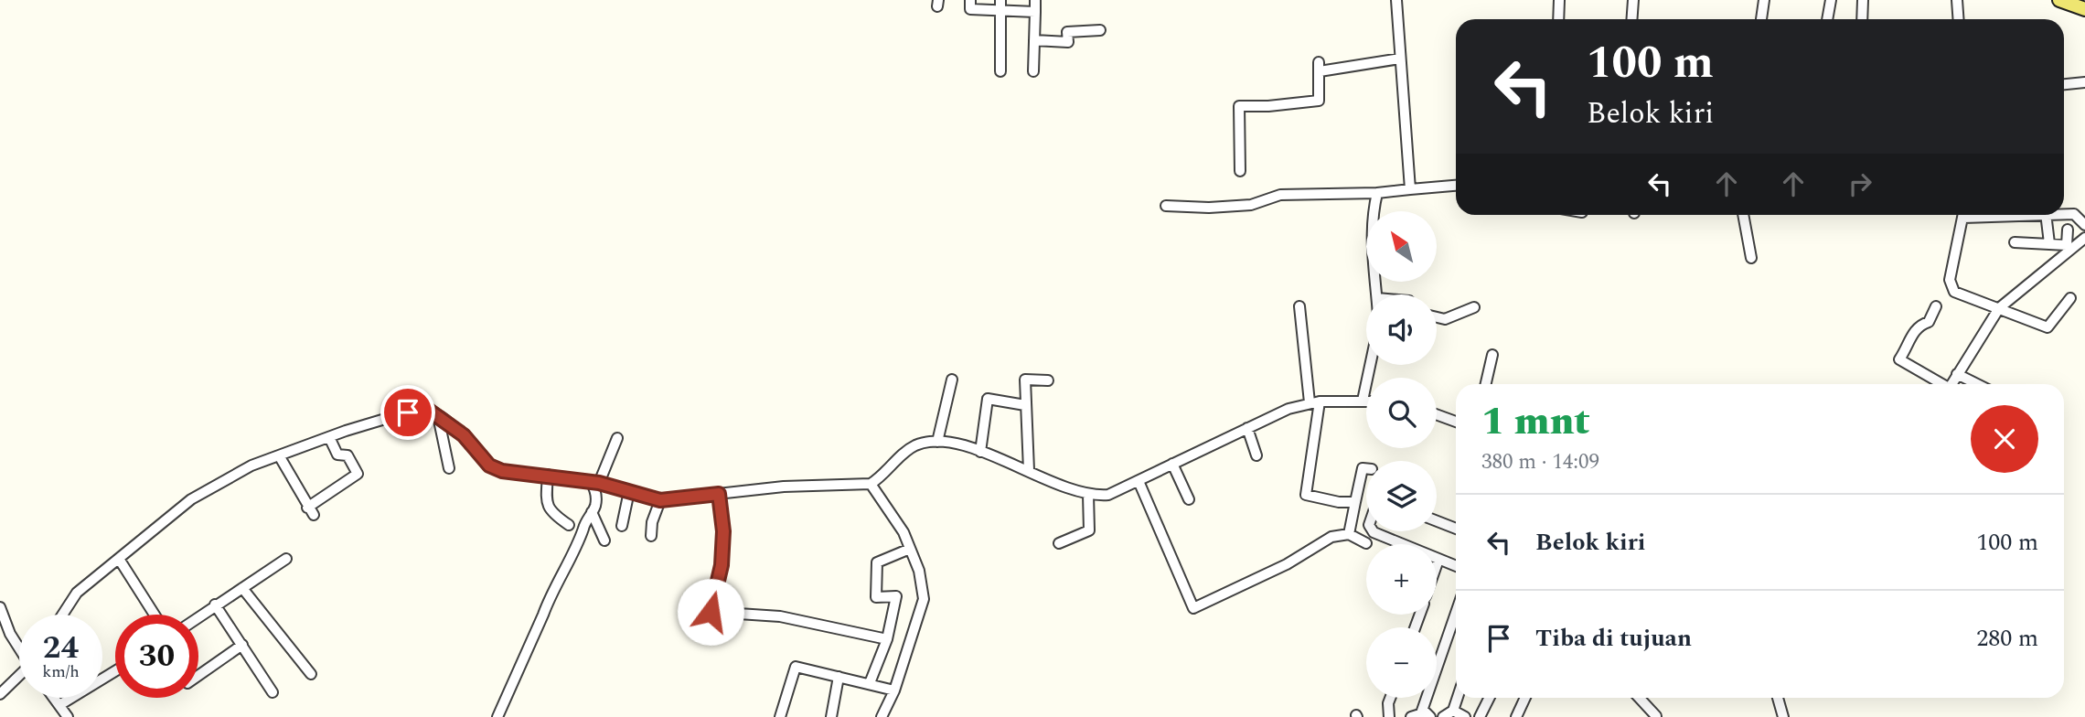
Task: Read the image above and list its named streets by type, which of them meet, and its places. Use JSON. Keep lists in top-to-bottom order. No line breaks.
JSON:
{"north":"top left","page":{"turn":["100 m","Belok kiri"],"map_buttons":["+","−"],"heading":["1 mnt","380 m · 14:09"],"list":[{"name":"Belok kiri","value":"100 m"},{"name":"Tiba di tujuan","value":"280 m"}],"speed":"24 km/h","limit":"30"}}
